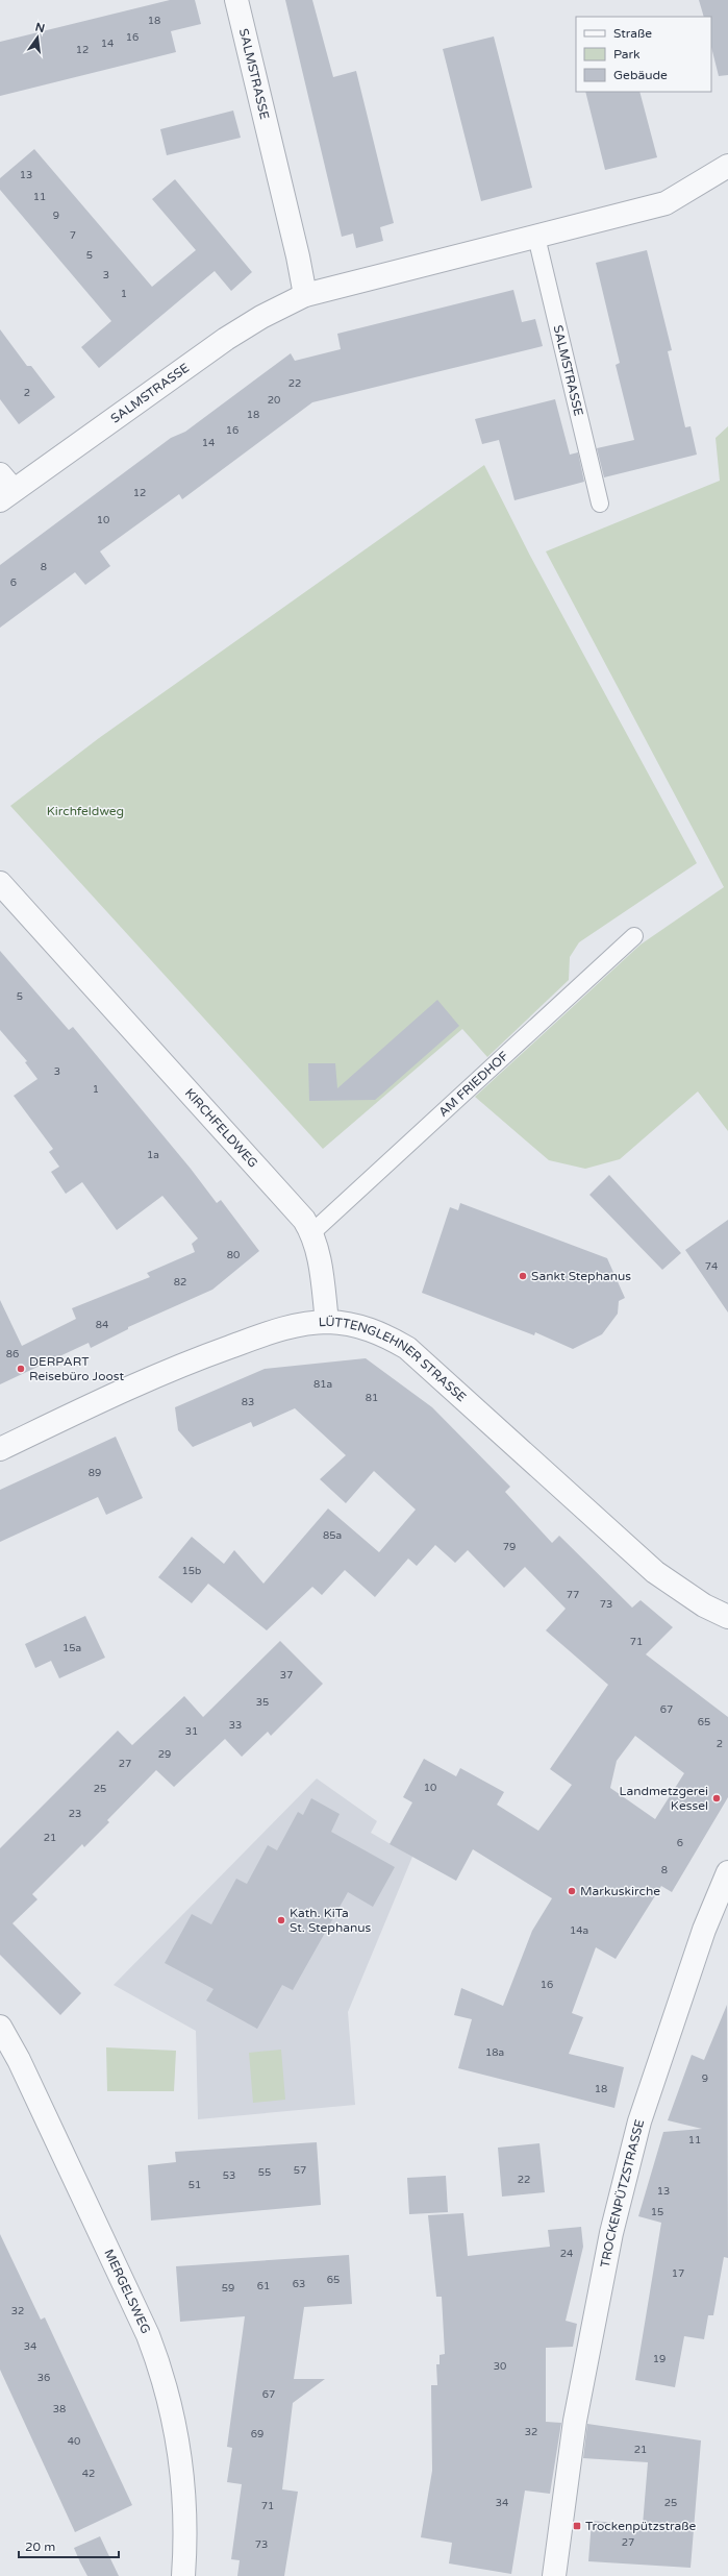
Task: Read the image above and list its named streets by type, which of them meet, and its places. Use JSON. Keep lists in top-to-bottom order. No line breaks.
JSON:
{"streets":{"street":["SALMSTRASSE","KIRCHFELDWEG","LÜTTENGLEHNER STRASSE","TROCKENPÜTZSTRASSE","MERGELSWEG"],"lane":["AM FRIEDHOF"]},"crossings":[["AM FRIEDHOF","KIRCHFELDWEG"],["KIRCHFELDWEG","LÜTTENGLEHNER STRASSE"]],"parks":["Kirchfeldweg"],"places":{"other":["Sankt Stephanus","DERPART Reisebüro Joost","Landmetzgerei Kessel","Markuskirche","Kath. KiTa St. Stephanus"],"transit":["Trockenpützstraße"]},"house_numbers":["18","16","14","12","13","11","9","7","5","3","1","22","2","20","18","16","14","12","10","8","6","5","3","1","1a","80","74","82","84","86","81a","81","83","89","85a","79","15b","77","73","71","15a","37","35","67","65","33","31","2","29","27","10","25","23","21","6","8","14a","16","18a","9","18","11","57","55","53","22","51","13","15","24","17","65","63","61","59","32","34","19","30","36","67","38","32","69","40","21","42","34","25","71","27","73"],"legend":["Straße","Park","Gebäude"],"scale_bar":"20 m","north":"top"}
